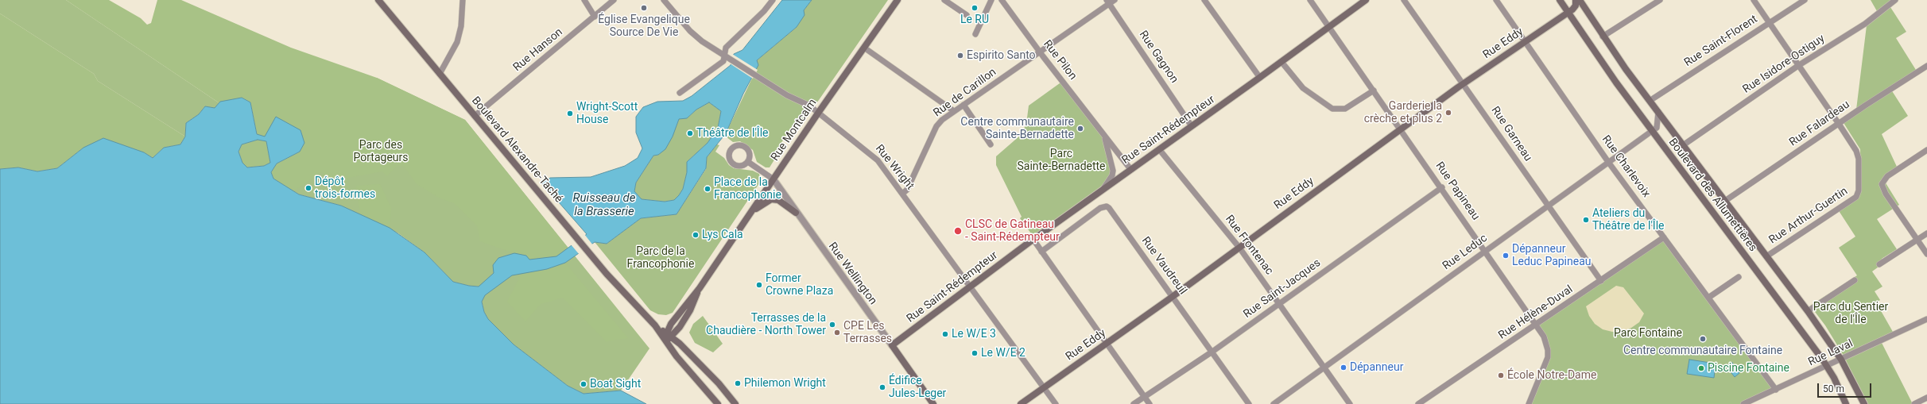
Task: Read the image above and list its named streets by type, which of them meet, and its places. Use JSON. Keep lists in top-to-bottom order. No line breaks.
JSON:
{"streets":{"main road":["Rue Eddy","Rue Montcalm","Rue Saint-Rédempteur","Boulevard Alexandre-Taché","Boulevard des Allumettières","Rue Wellington"],"street":["Rue Saint-Florent","Rue Hanson","Rue Gagnon","Rue Pilon","Rue Isidore-Ostiguy","Rue de Carillon","Rue Falardeau","Rue Garneau","Rue Charlevoix","Rue Wright","Rue Papineau","Rue Arthur-Guertin","Rue Frontenac","Rue Leduc","Rue Vaudreuil","Rue Saint-Jacques","Rue Hélène-Duval","Rue Laval"]},"crossings":[["Rue Saint-Florent","Boulevard des Allumettières"],["Rue Eddy","Rue Garneau"],["Rue Eddy","Rue Charlevoix"],["Rue Eddy","Rue Wright"],["Rue Eddy","Rue Papineau"],["Rue Eddy","Boulevard des Allumettières"],["Rue Eddy","Rue Frontenac"],["Rue Eddy","Rue Vaudreuil"],["Rue Hanson","Boulevard Alexandre-Taché"],["Rue Gagnon","Rue de Carillon"],["Rue Gagnon","Rue Saint-Rédempteur"],["Rue Pilon","Rue de Carillon"],["Rue Pilon","Rue Saint-Rédempteur"],["Rue Isidore-Ostiguy","Boulevard des Allumettières"],["Rue de Carillon","Rue Wright"],["Rue Falardeau","Boulevard des Allumettières"],["Rue Falardeau","Rue Arthur-Guertin"],["Rue Montcalm","Boulevard Alexandre-Taché"],["Rue Montcalm","Rue Wright"],["Rue Montcalm","Rue Wellington"],["Rue Saint-Rédempteur","Rue Wright"],["Rue Saint-Rédempteur","Rue Papineau"],["Rue Saint-Rédempteur","Rue Frontenac"],["Rue Saint-Rédempteur","Rue Wellington"],["Rue Garneau","Rue Leduc"],["Rue Garneau","Rue Hélène-Duval"],["Rue Charlevoix","Rue Leduc"],["Rue Charlevoix","Rue Hélène-Duval"],["Rue Charlevoix","Rue Laval"],["Rue Papineau","Rue Leduc"],["Rue Papineau","Rue Saint-Jacques"],["Rue Papineau","Rue Hélène-Duval"],["Boulevard des Allumettières","Rue Arthur-Guertin"],["Boulevard des Allumettières","Rue Leduc"],["Boulevard des Allumettières","Rue Laval"],["Rue Frontenac","Rue Leduc"],["Rue Frontenac","Rue Saint-Jacques"],["Rue Vaudreuil","Rue Saint-Jacques"]],"water":["Ruisseau de la Brasserie"],"parks":["Parc des Portageurs","Parc Sainte-Bernadette","Parc de la Francophonie","Parc du Sentier de l'Île","Parc Fontaine"],"places":["Église Evangelique Source De Vie","Le RU","Espirito Santo","Garderie la crèche et plus 2","Wright-Scott House","Centre communautaire Sainte-Bernadette","Théâtre de l'Île","Dépôt trois-formes","Place de la Francophonie","Ateliers du Théâtre de l'Île","CLSC de Gatineau - Saint-Rédempteur","Lys Cala","Dépanneur Leduc Papineau","Former Crowne Plaza","Terrasses de la Chaudière - North Tower","CPE Les Terrasses","Le W/E 3","Centre communautaire Fontaine","Le W/E 2","Dépanneur","Piscine Fontaine","École Notre-Dame","Philemon Wright","Boat Sight","Édifice Jules-Leger"],"scale_bar":"50 m"}
